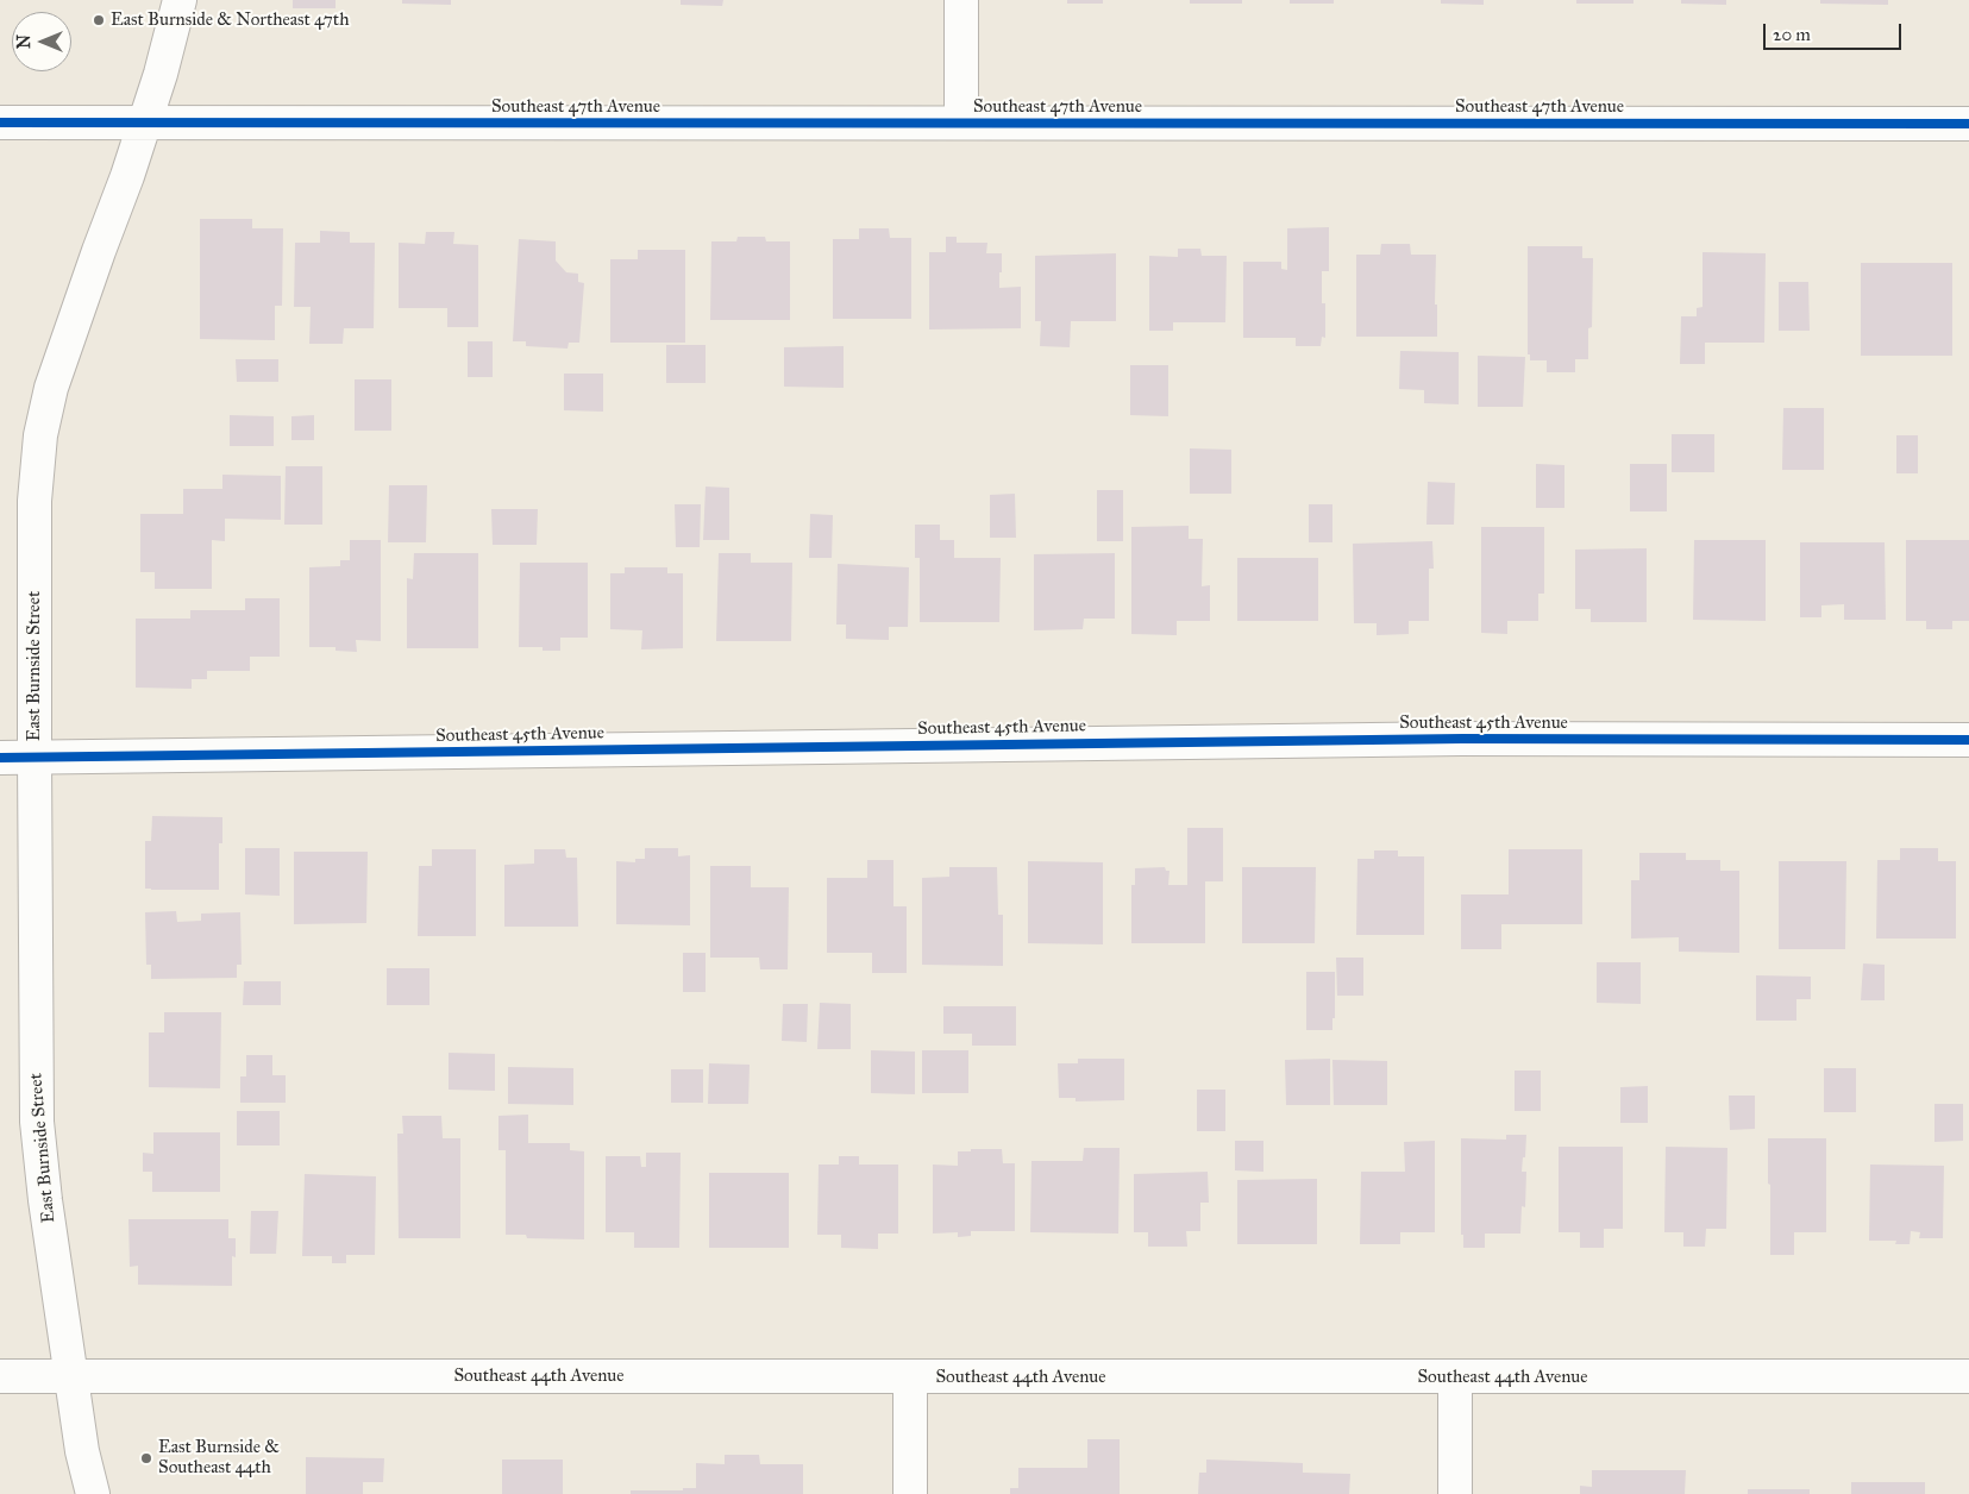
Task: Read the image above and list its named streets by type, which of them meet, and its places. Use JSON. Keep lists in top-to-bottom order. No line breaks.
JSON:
{"streets":{"street":["Southeast 47th Avenue","East Burnside Street","Southeast 45th Avenue","Southeast 44th Avenue"]},"crossings":[["Southeast 47th Avenue","East Burnside Street"],["East Burnside Street","Southeast 45th Avenue"],["East Burnside Street","Southeast 44th Avenue"]],"places":["East Burnside & Northeast 47th","East Burnside & Southeast 44th"],"scale_bar":"20 m","north":"left"}
